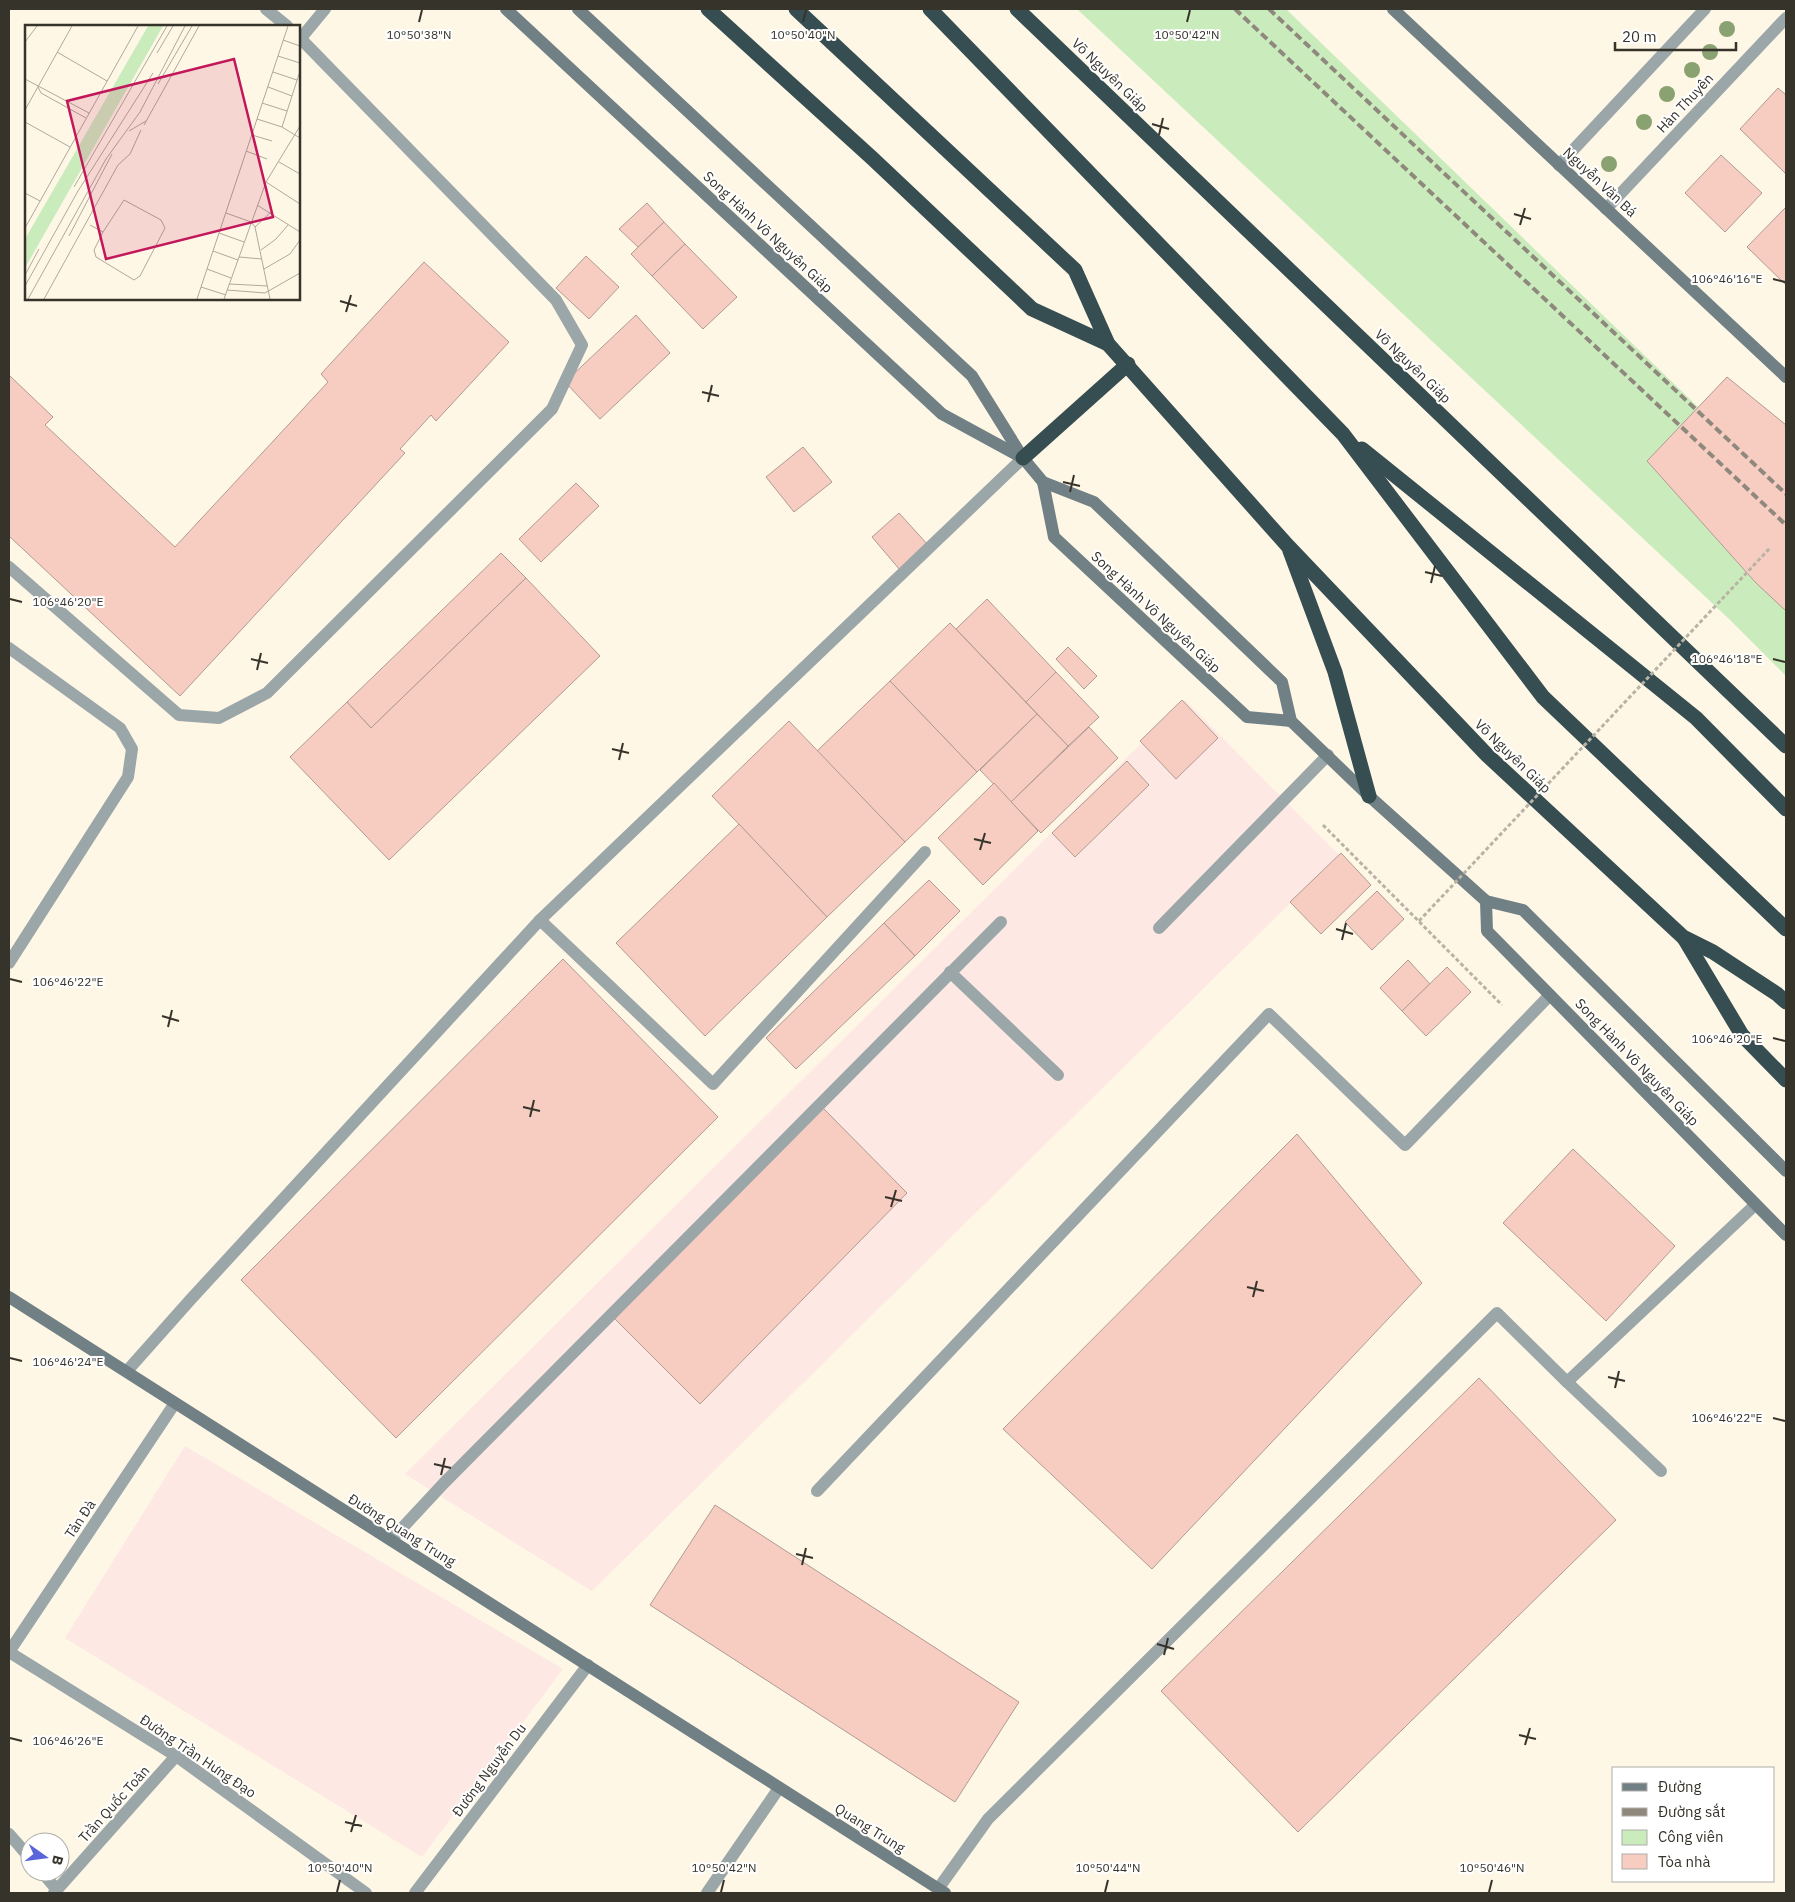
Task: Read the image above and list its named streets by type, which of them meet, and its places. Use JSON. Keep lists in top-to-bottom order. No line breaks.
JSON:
{"streets":{"highway":["Võ Nguyên Giáp"],"main road":["Nguyễn Văn Bá","Song Hành Võ Nguyên Giáp","Đường Quang Trung","Quang Trung"],"street":["Hàn Thuyên","Tản Đà","Đường Trần Hưng Đạo","Đường Nguyễn Du","Trần Quốc Toản"]},"crossings":[["Hàn Thuyên","Nguyễn Văn Bá"],["Tản Đà","Đường Quang Trung"],["Tản Đà","Đường Trần Hưng Đạo"],["Đường Quang Trung","Đường Nguyễn Du"],["Đường Quang Trung","Quang Trung"],["Đường Trần Hưng Đạo","Trần Quốc Toản"]],"legend":["Đường","Đường sắt","Công viên","Tòa nhà"],"scale_bar":"20 m","north":"right","coordinates":["10°50'38\"N","10°50'40\"N","10°50'42\"N","106°46'16\"E","106°46'20\"E","106°46'18\"E","106°46'22\"E","106°46'24\"E","106°46'26\"E","10°50'44\"N","10°50'46\"N"]}
